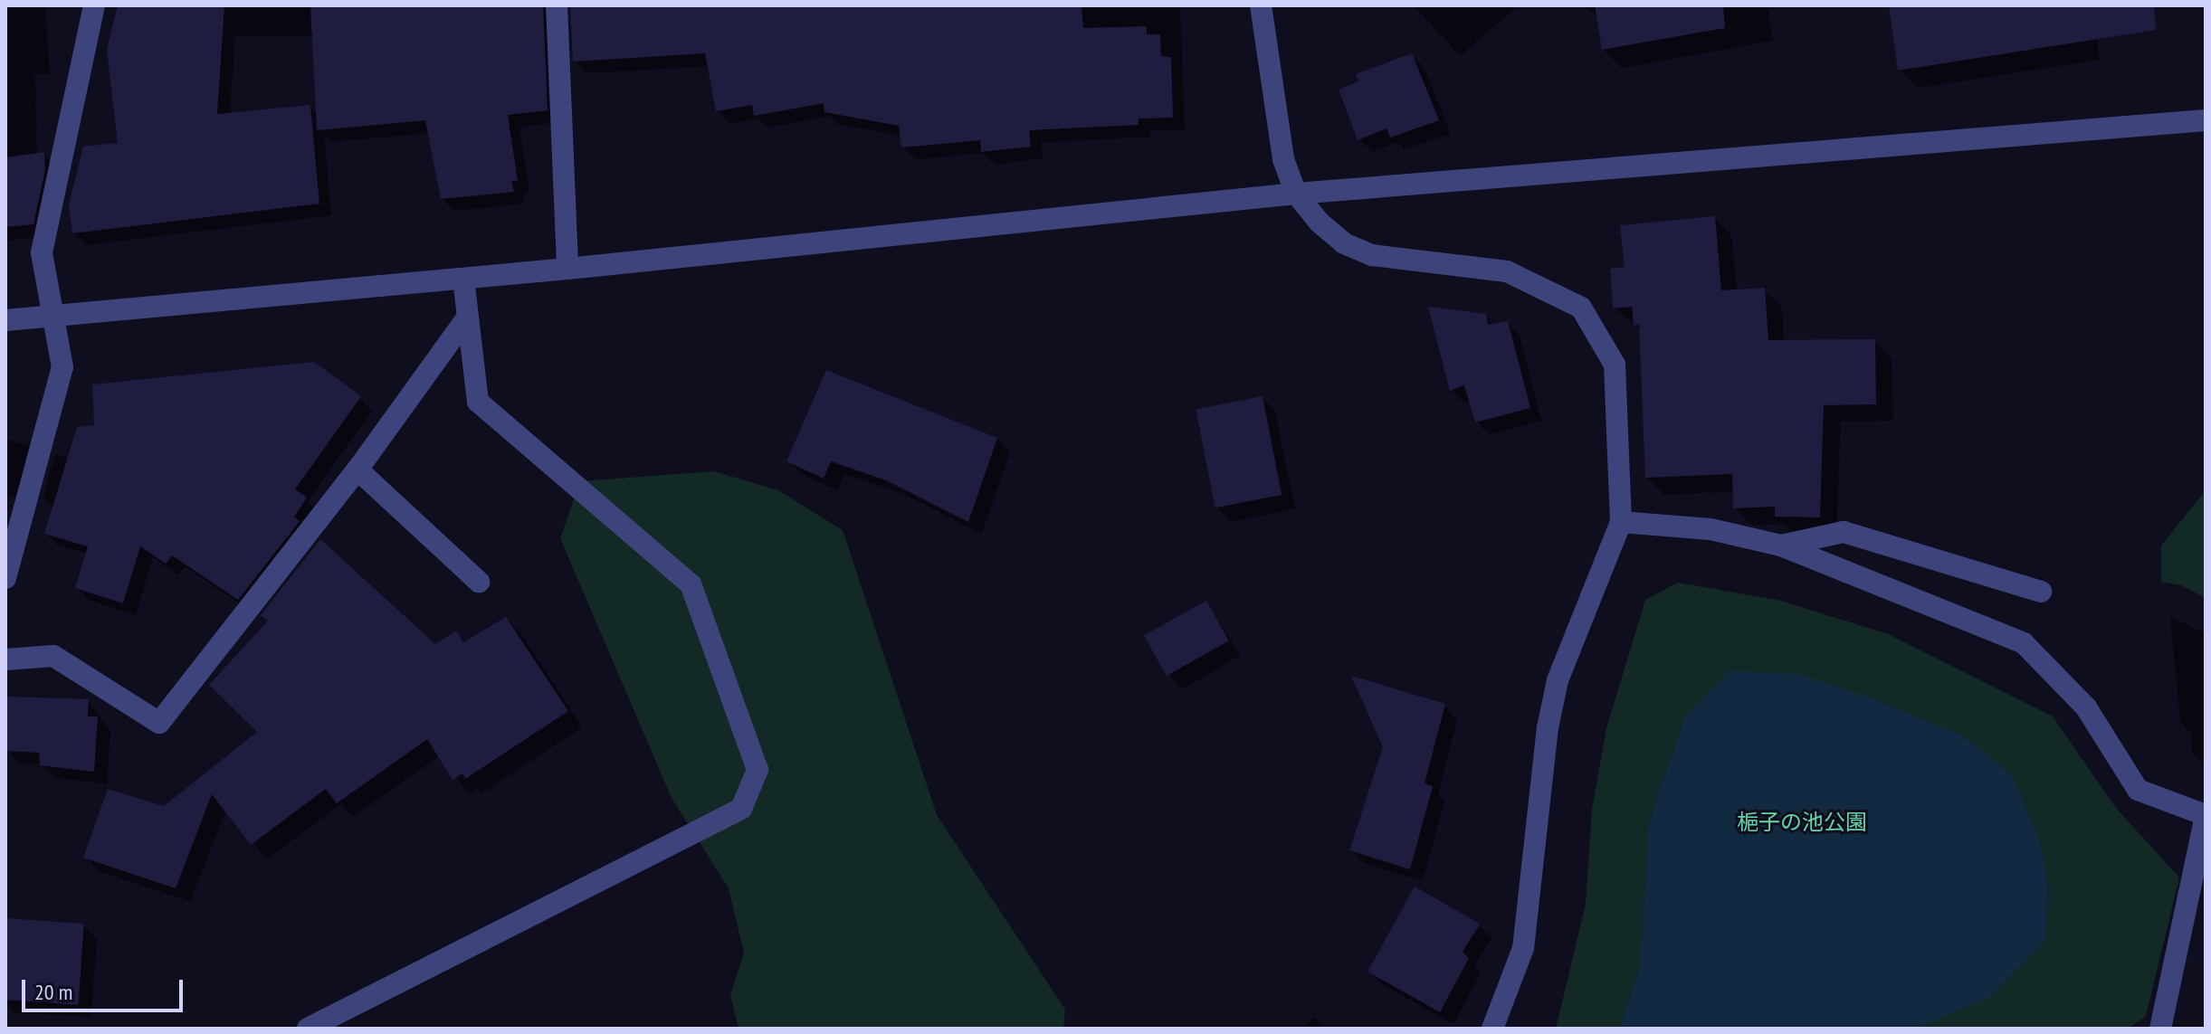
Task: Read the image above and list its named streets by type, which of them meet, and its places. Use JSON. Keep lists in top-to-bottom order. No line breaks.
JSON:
{"parks":["梔子の池公園"],"scale_bar":"20 m"}
